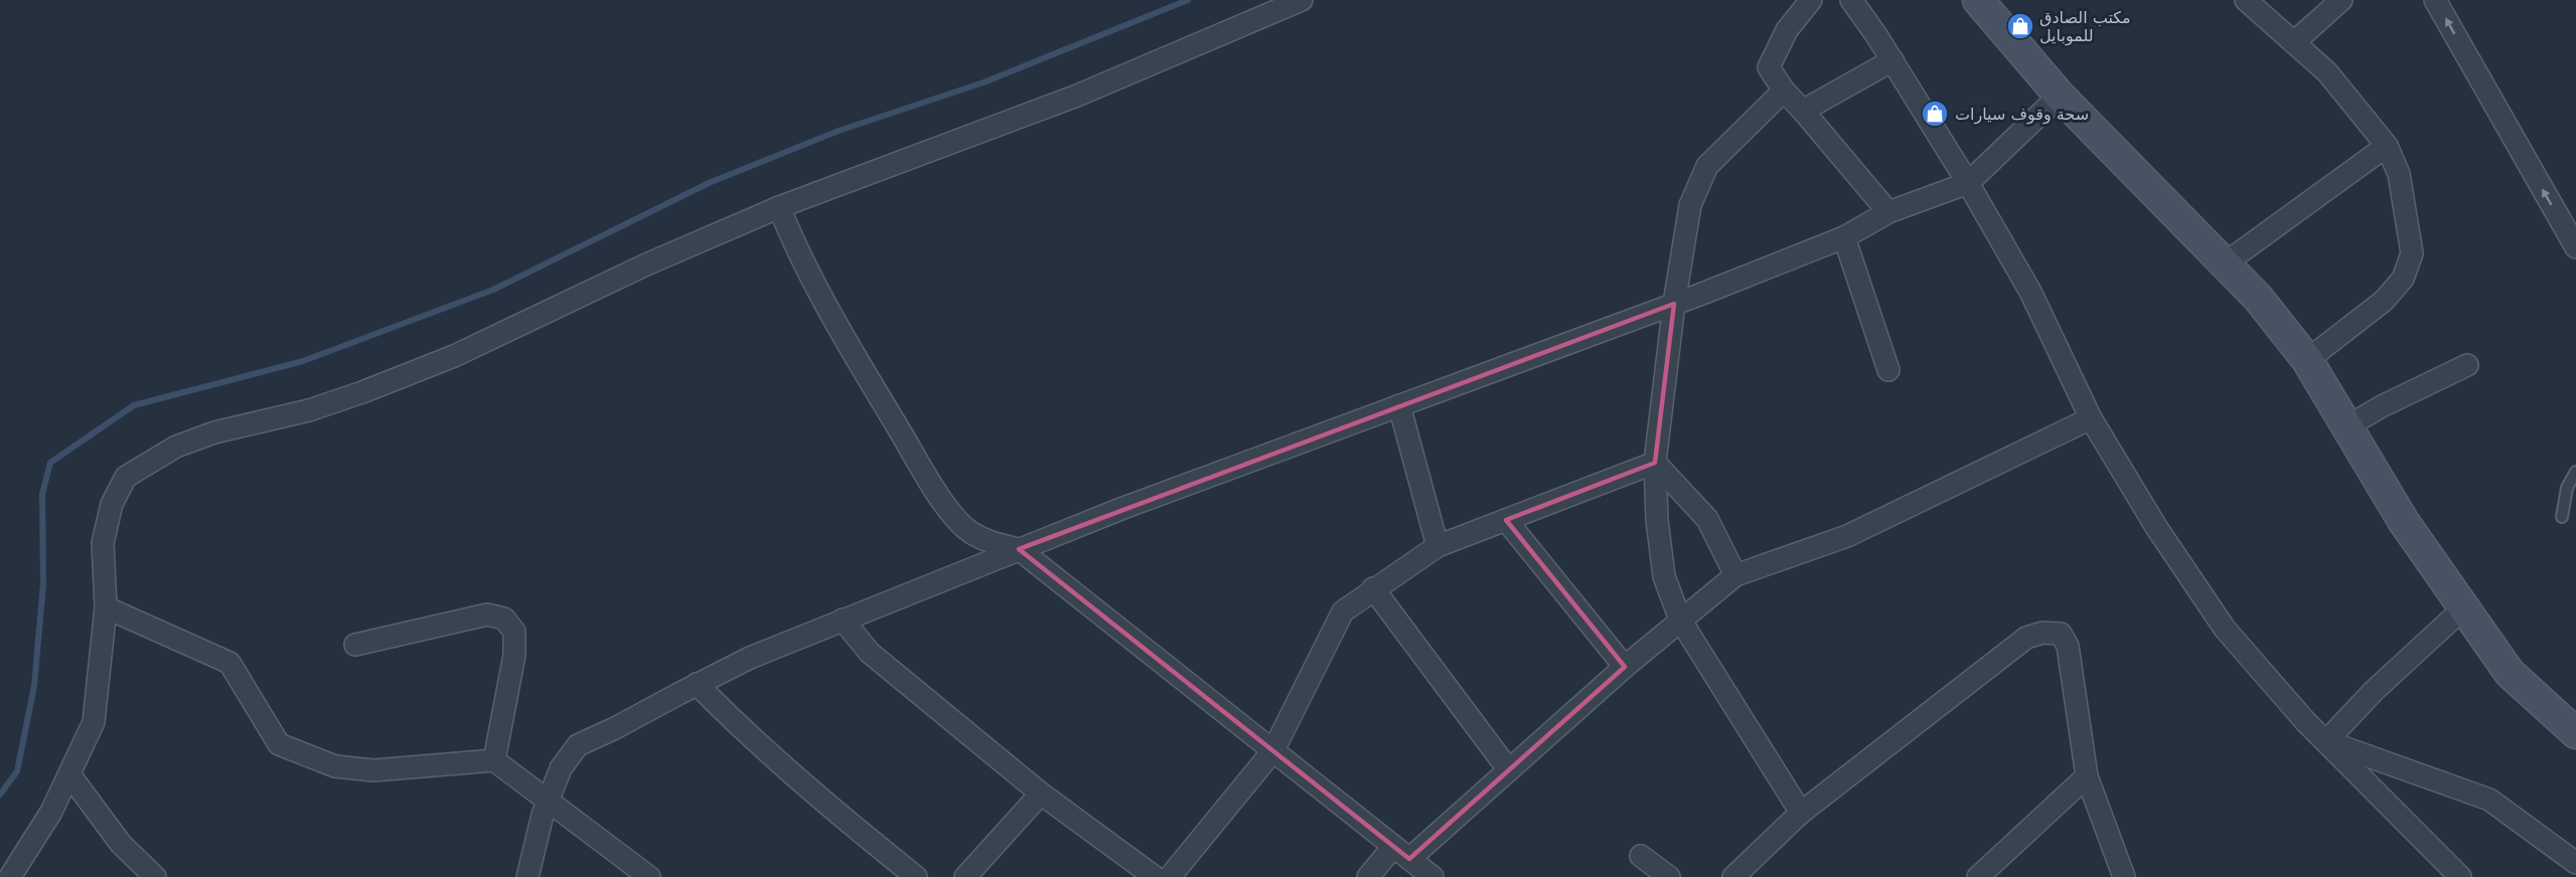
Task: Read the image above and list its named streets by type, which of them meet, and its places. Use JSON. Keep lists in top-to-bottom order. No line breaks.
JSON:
{"places":{"shop":["مكتب الصادق للموبايل","سحة وقوف سيارات"]}}
